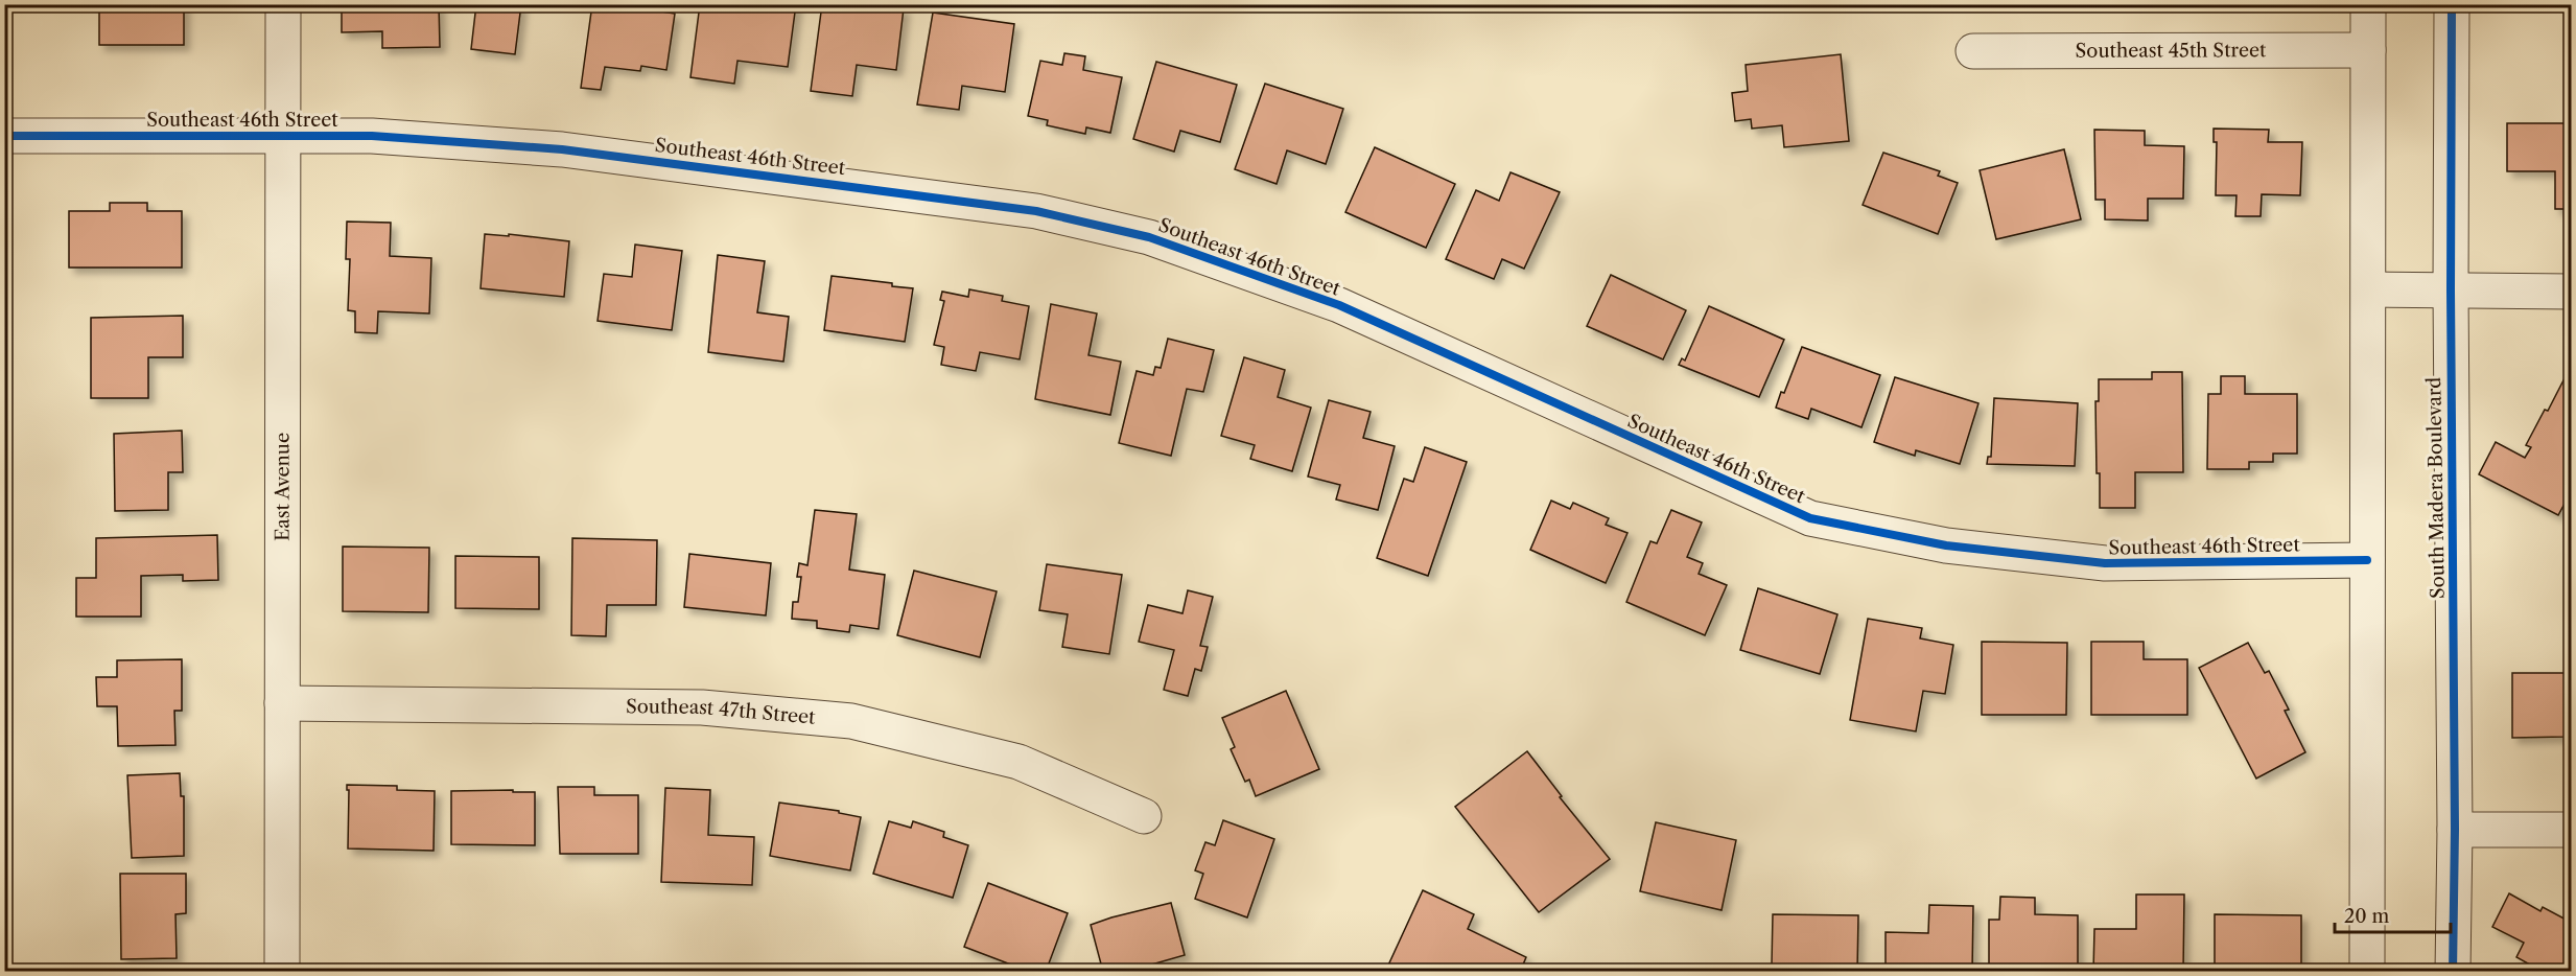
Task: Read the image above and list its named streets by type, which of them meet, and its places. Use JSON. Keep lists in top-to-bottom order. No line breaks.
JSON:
{"streets":{"street":["Southeast 45th Street","Southeast 46th Street","East Avenue","South Madera Boulevard","Southeast 47th Street"]},"crossings":[["Southeast 46th Street","East Avenue"],["East Avenue","Southeast 47th Street"]],"scale_bar":"20 m"}
